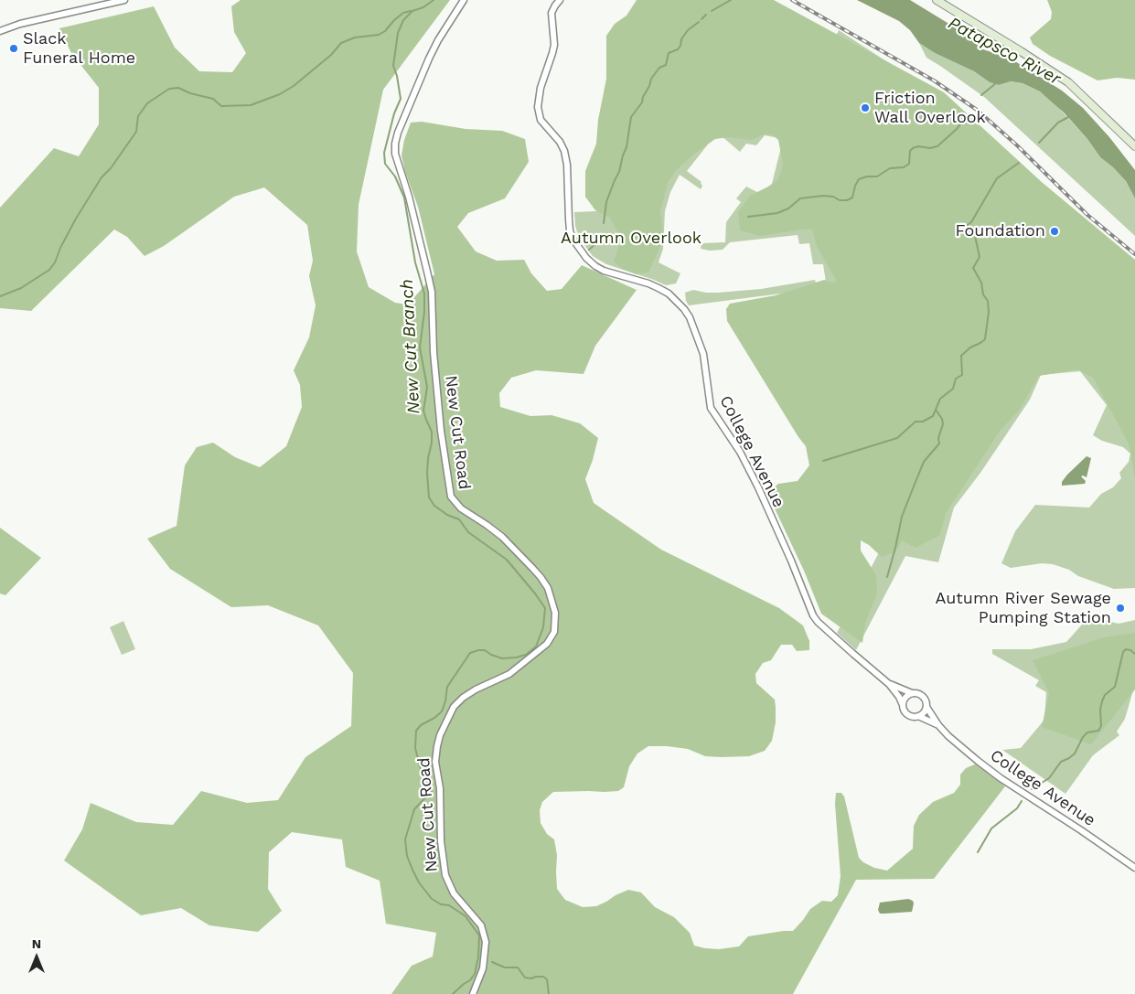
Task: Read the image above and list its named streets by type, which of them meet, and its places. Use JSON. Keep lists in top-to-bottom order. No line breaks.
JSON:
{"streets":{"street":["New Cut Road","College Avenue"]},"water":["Patapsco River","New Cut Branch"],"parks":["Autumn Overlook"],"places":["Slack Funeral Home","Friction Wall Overlook","Foundation","Autumn River Sewage Pumping Station"],"north":"top"}
